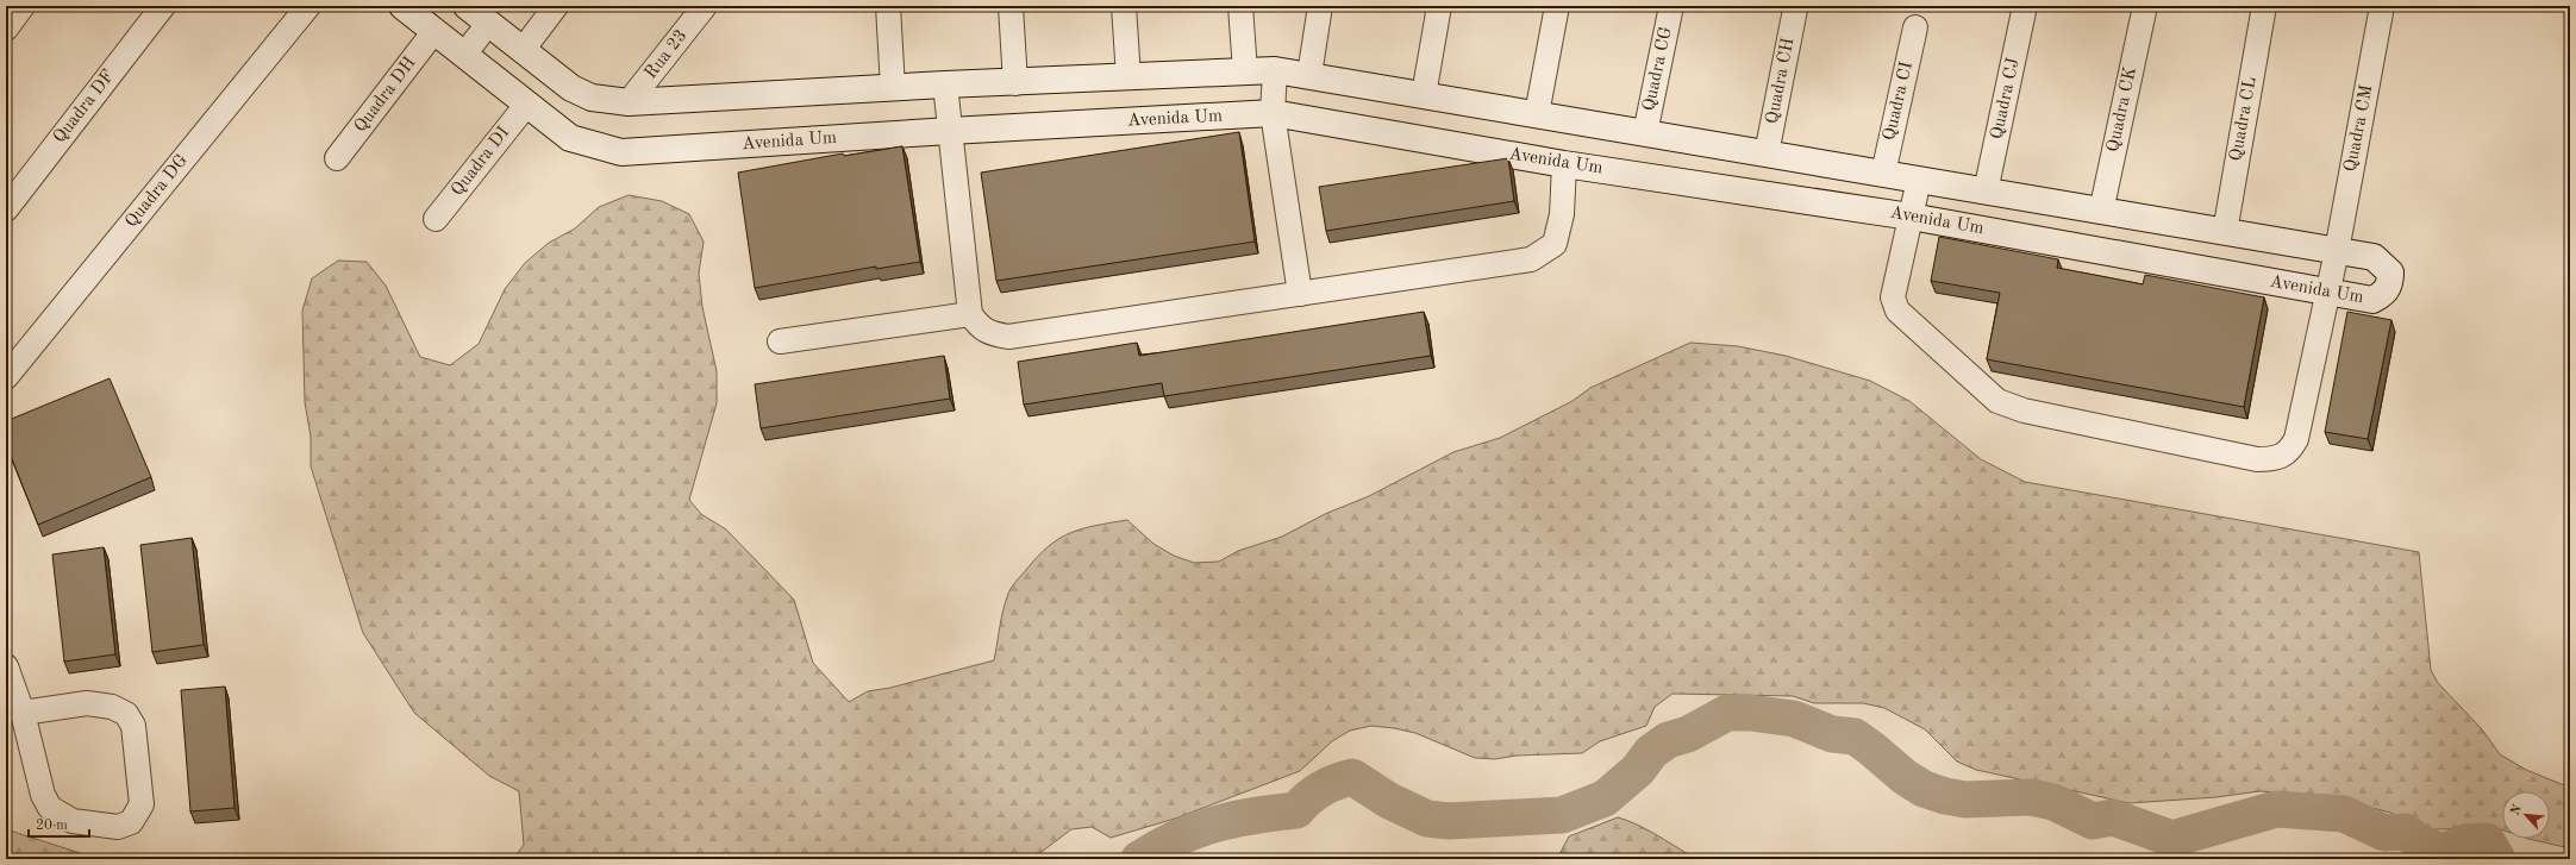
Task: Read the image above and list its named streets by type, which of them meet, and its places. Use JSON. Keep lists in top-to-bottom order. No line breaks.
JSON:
{"streets":{"street":["Rua 23","Quadra CG","Quadra CH","Quadra DH","Quadra CJ","Quadra CI","Quadra DF","Quadra CK","Avenida Um","Quadra CL","Quadra CM","Quadra DI","Quadra DG"]},"crossings":[["Rua 23","Avenida Um"],["Quadra CG","Avenida Um"],["Quadra CH","Avenida Um"],["Quadra DH","Avenida Um"],["Quadra CJ","Avenida Um"],["Quadra CI","Avenida Um"],["Quadra CK","Avenida Um"],["Avenida Um","Quadra CL"],["Avenida Um","Quadra CM"],["Avenida Um","Quadra DI"]],"scale_bar":"20 m","north":"top left"}
